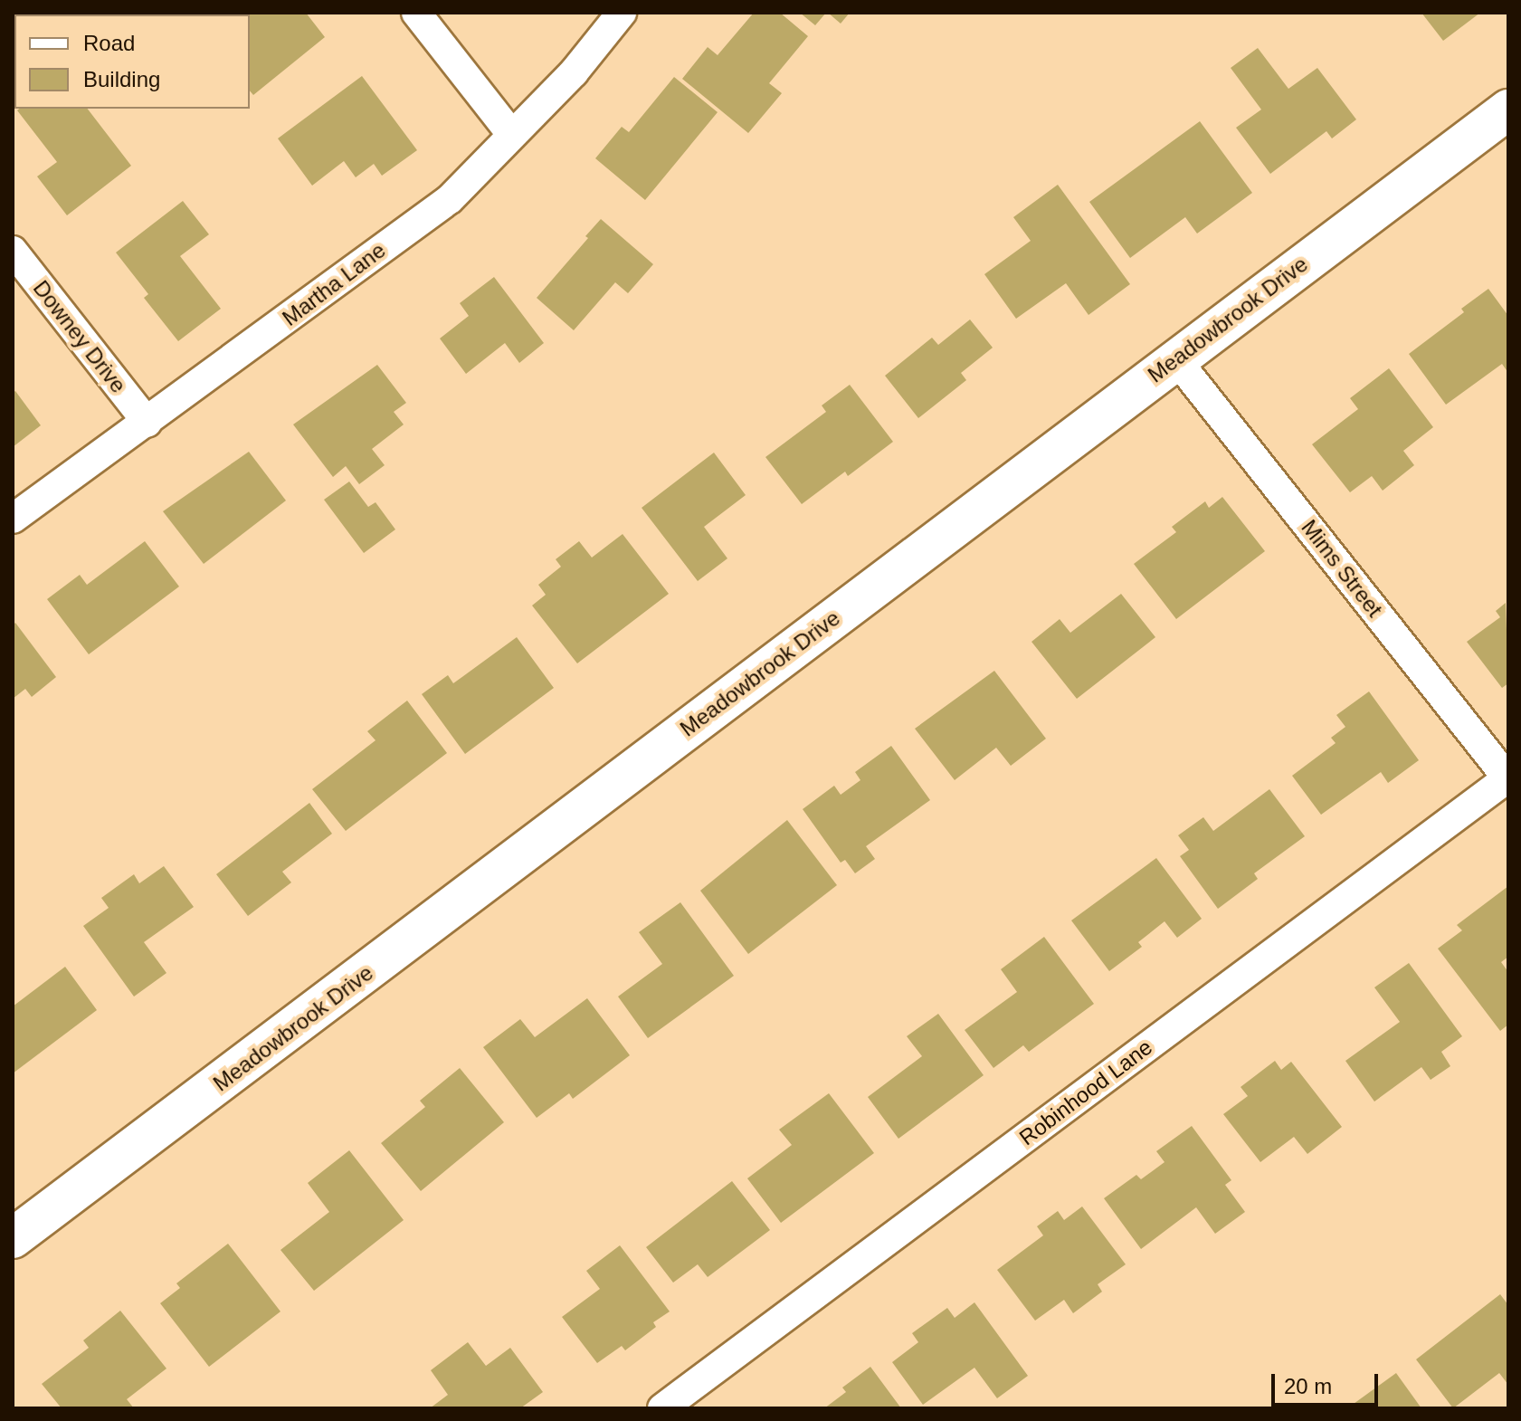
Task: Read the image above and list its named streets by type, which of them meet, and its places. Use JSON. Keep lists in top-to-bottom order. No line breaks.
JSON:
{"streets":{"main road":["Meadowbrook Drive"],"street":["Martha Lane","Downey Drive","Mims Street","Robinhood Lane"]},"crossings":[["Martha Lane","Downey Drive"],["Meadowbrook Drive","Mims Street"],["Mims Street","Robinhood Lane"]],"legend":["Road","Building"],"scale_bar":"20 m"}
